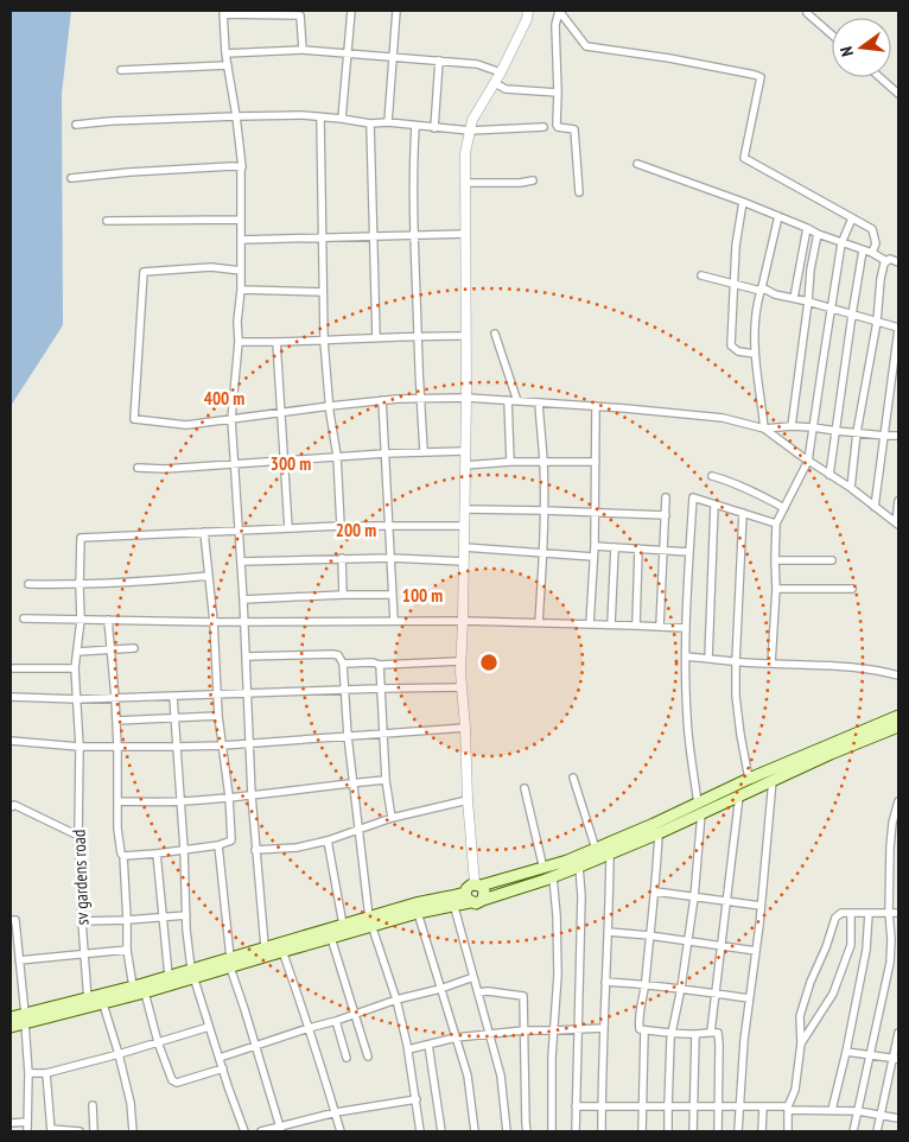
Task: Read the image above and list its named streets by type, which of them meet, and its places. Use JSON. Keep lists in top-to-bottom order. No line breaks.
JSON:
{"streets":{"street":["sv gardens road"]},"north":"left","rings":["400 m","300 m","200 m","100 m"]}
